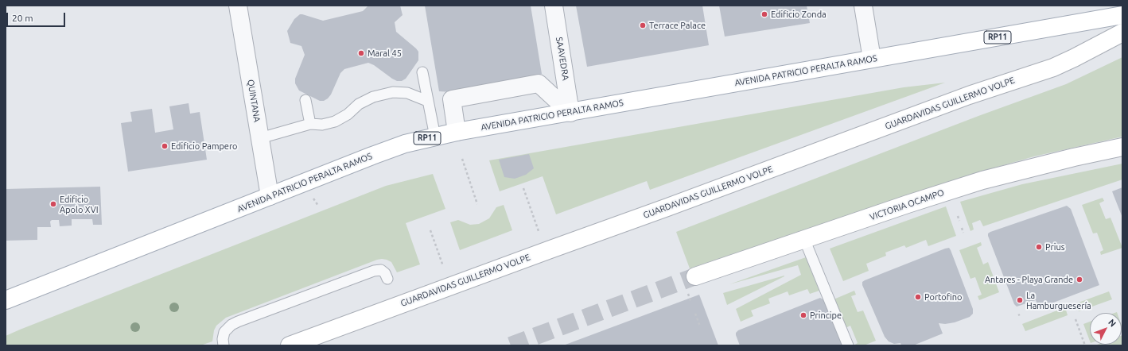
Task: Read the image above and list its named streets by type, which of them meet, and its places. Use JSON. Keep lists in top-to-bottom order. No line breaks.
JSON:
{"streets":{"main road":["RP11","AVENIDA PATRICIO PERALTA RAMOS","GUARDAVIDAS GUILLERMO VOLPE","VICTORIA OCAMPO"],"street":["SAAVEDRA","QUINTANA"]},"crossings":[["SAAVEDRA","AVENIDA PATRICIO PERALTA RAMOS"],["AVENIDA PATRICIO PERALTA RAMOS","QUINTANA"]],"places":["Edificio Zonda","Terrace Palace","Maral 45","Edificio Pampero","Edificio Apolo XVI","Prius","Antares - Playa Grande","Portofino","La Hamburguesería","Principe"],"scale_bar":"20 m","north":"top right"}
